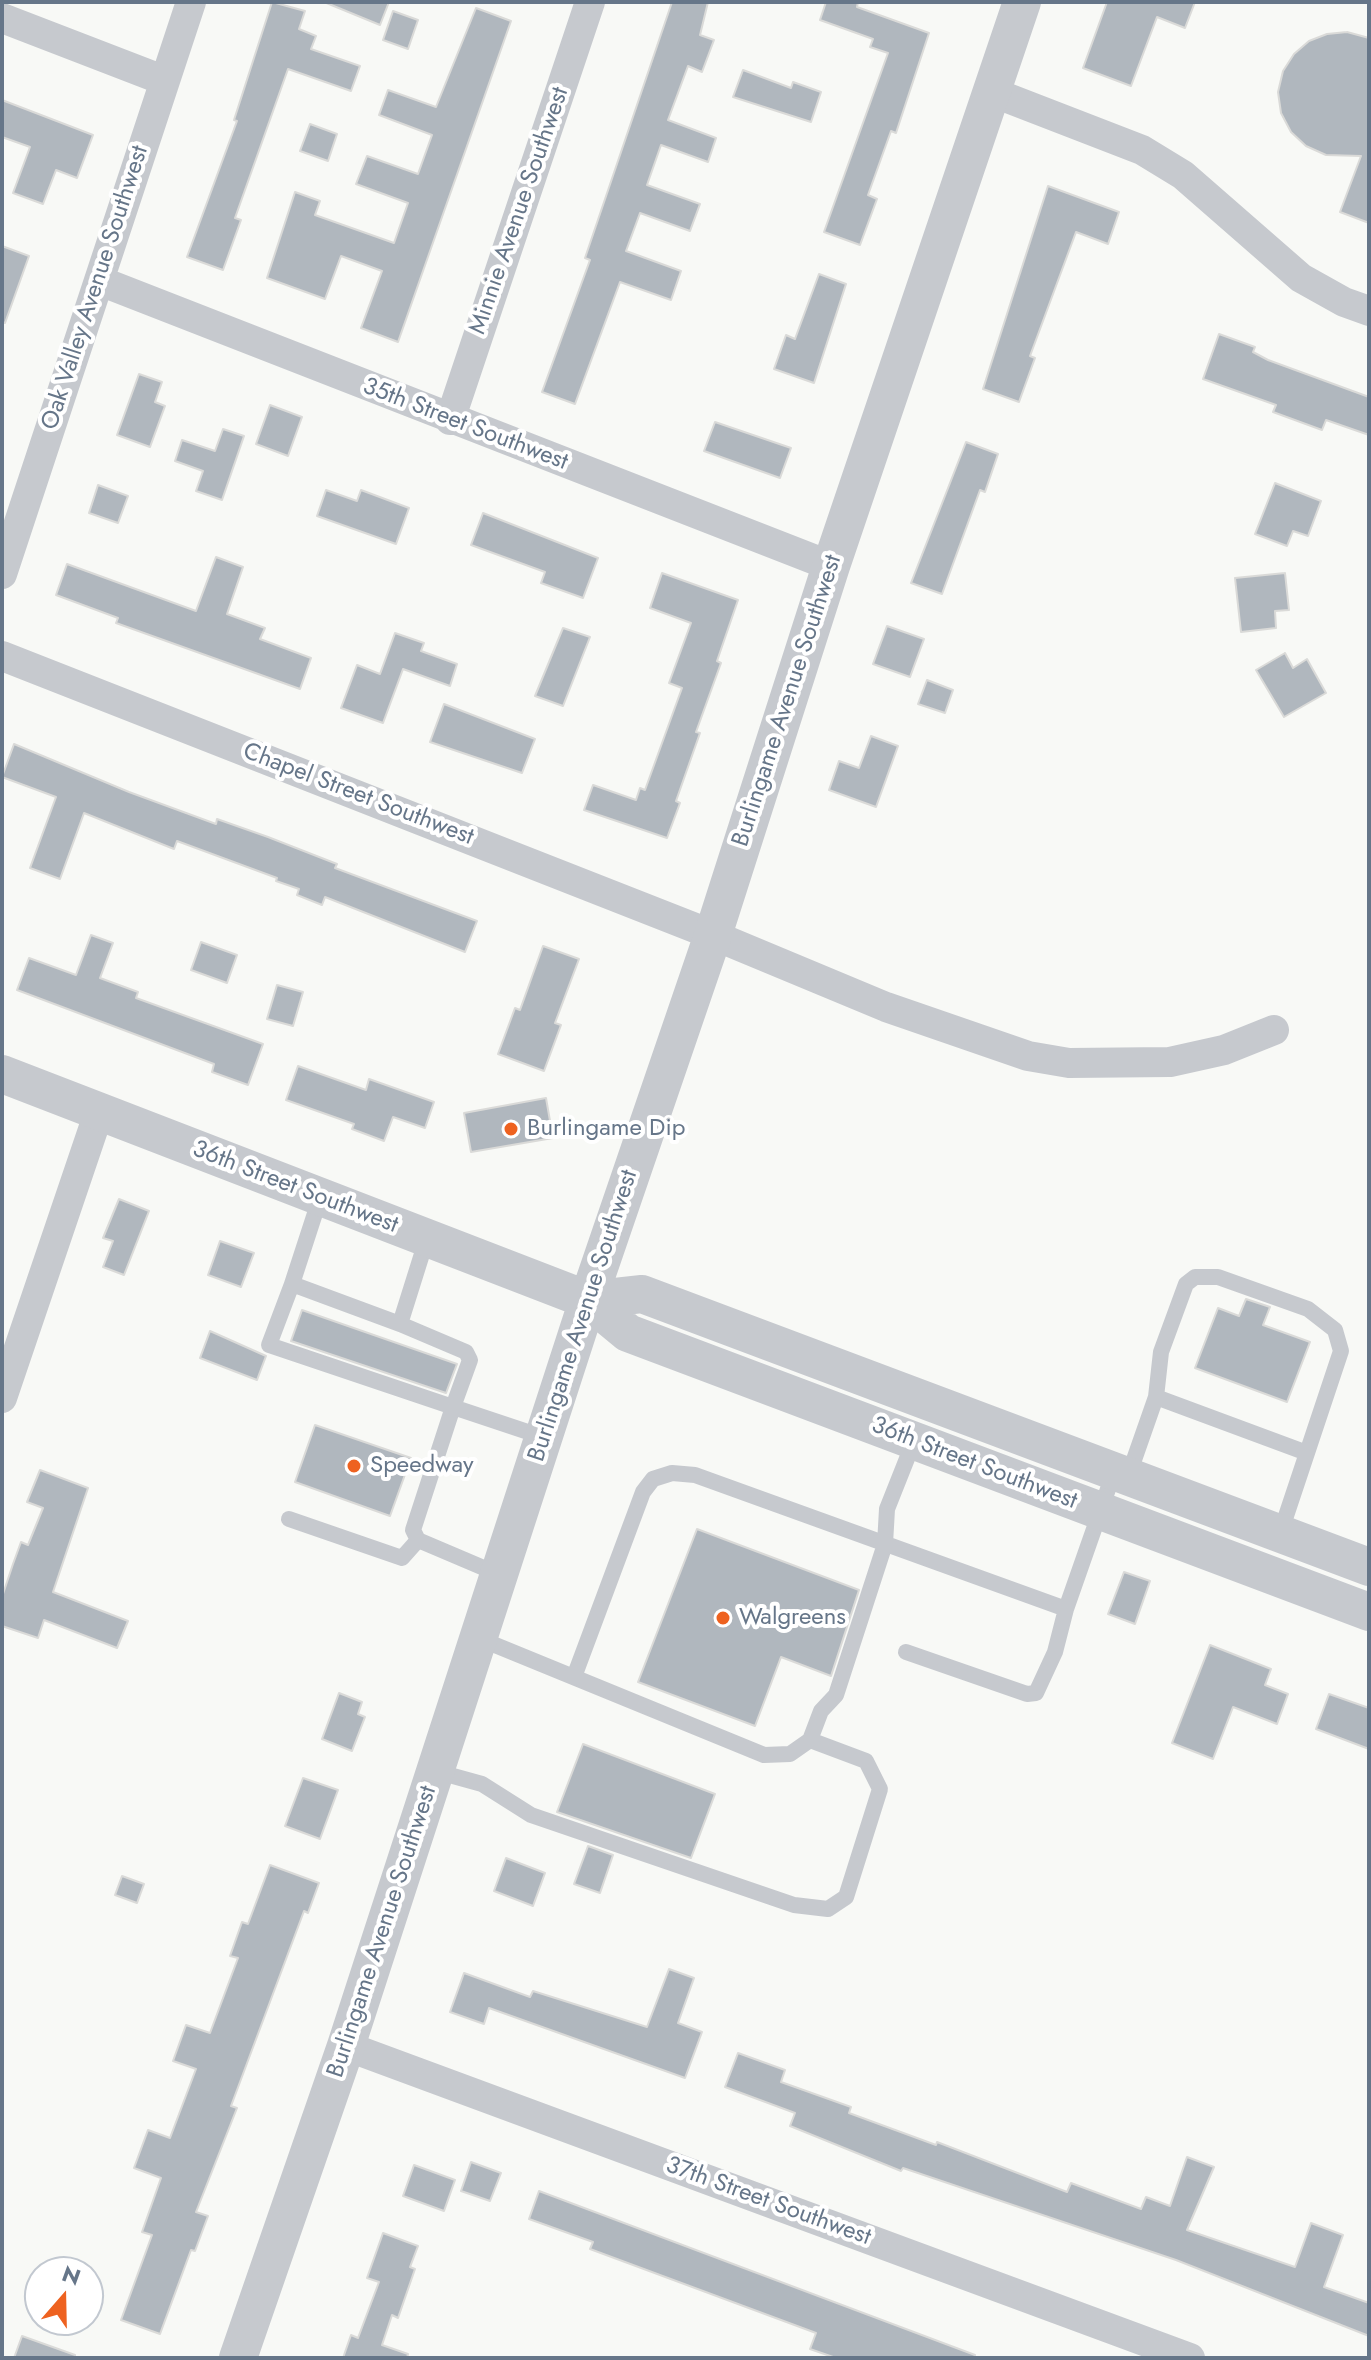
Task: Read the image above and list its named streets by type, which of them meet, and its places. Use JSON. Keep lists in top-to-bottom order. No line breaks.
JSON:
{"streets":{"street":["Minnie Avenue Southwest","Oak Valley Avenue Southwest","35th Street Southwest","Burlingame Avenue Southwest","Chapel Street Southwest","36th Street Southwest","37th Street Southwest"]},"crossings":[["Minnie Avenue Southwest","35th Street Southwest"],["Oak Valley Avenue Southwest","35th Street Southwest"],["35th Street Southwest","Burlingame Avenue Southwest"],["Burlingame Avenue Southwest","Chapel Street Southwest"],["Burlingame Avenue Southwest","36th Street Southwest"],["Burlingame Avenue Southwest","37th Street Southwest"]],"places":["Burlingame Dip","Speedway","Walgreens"],"north":"top"}
